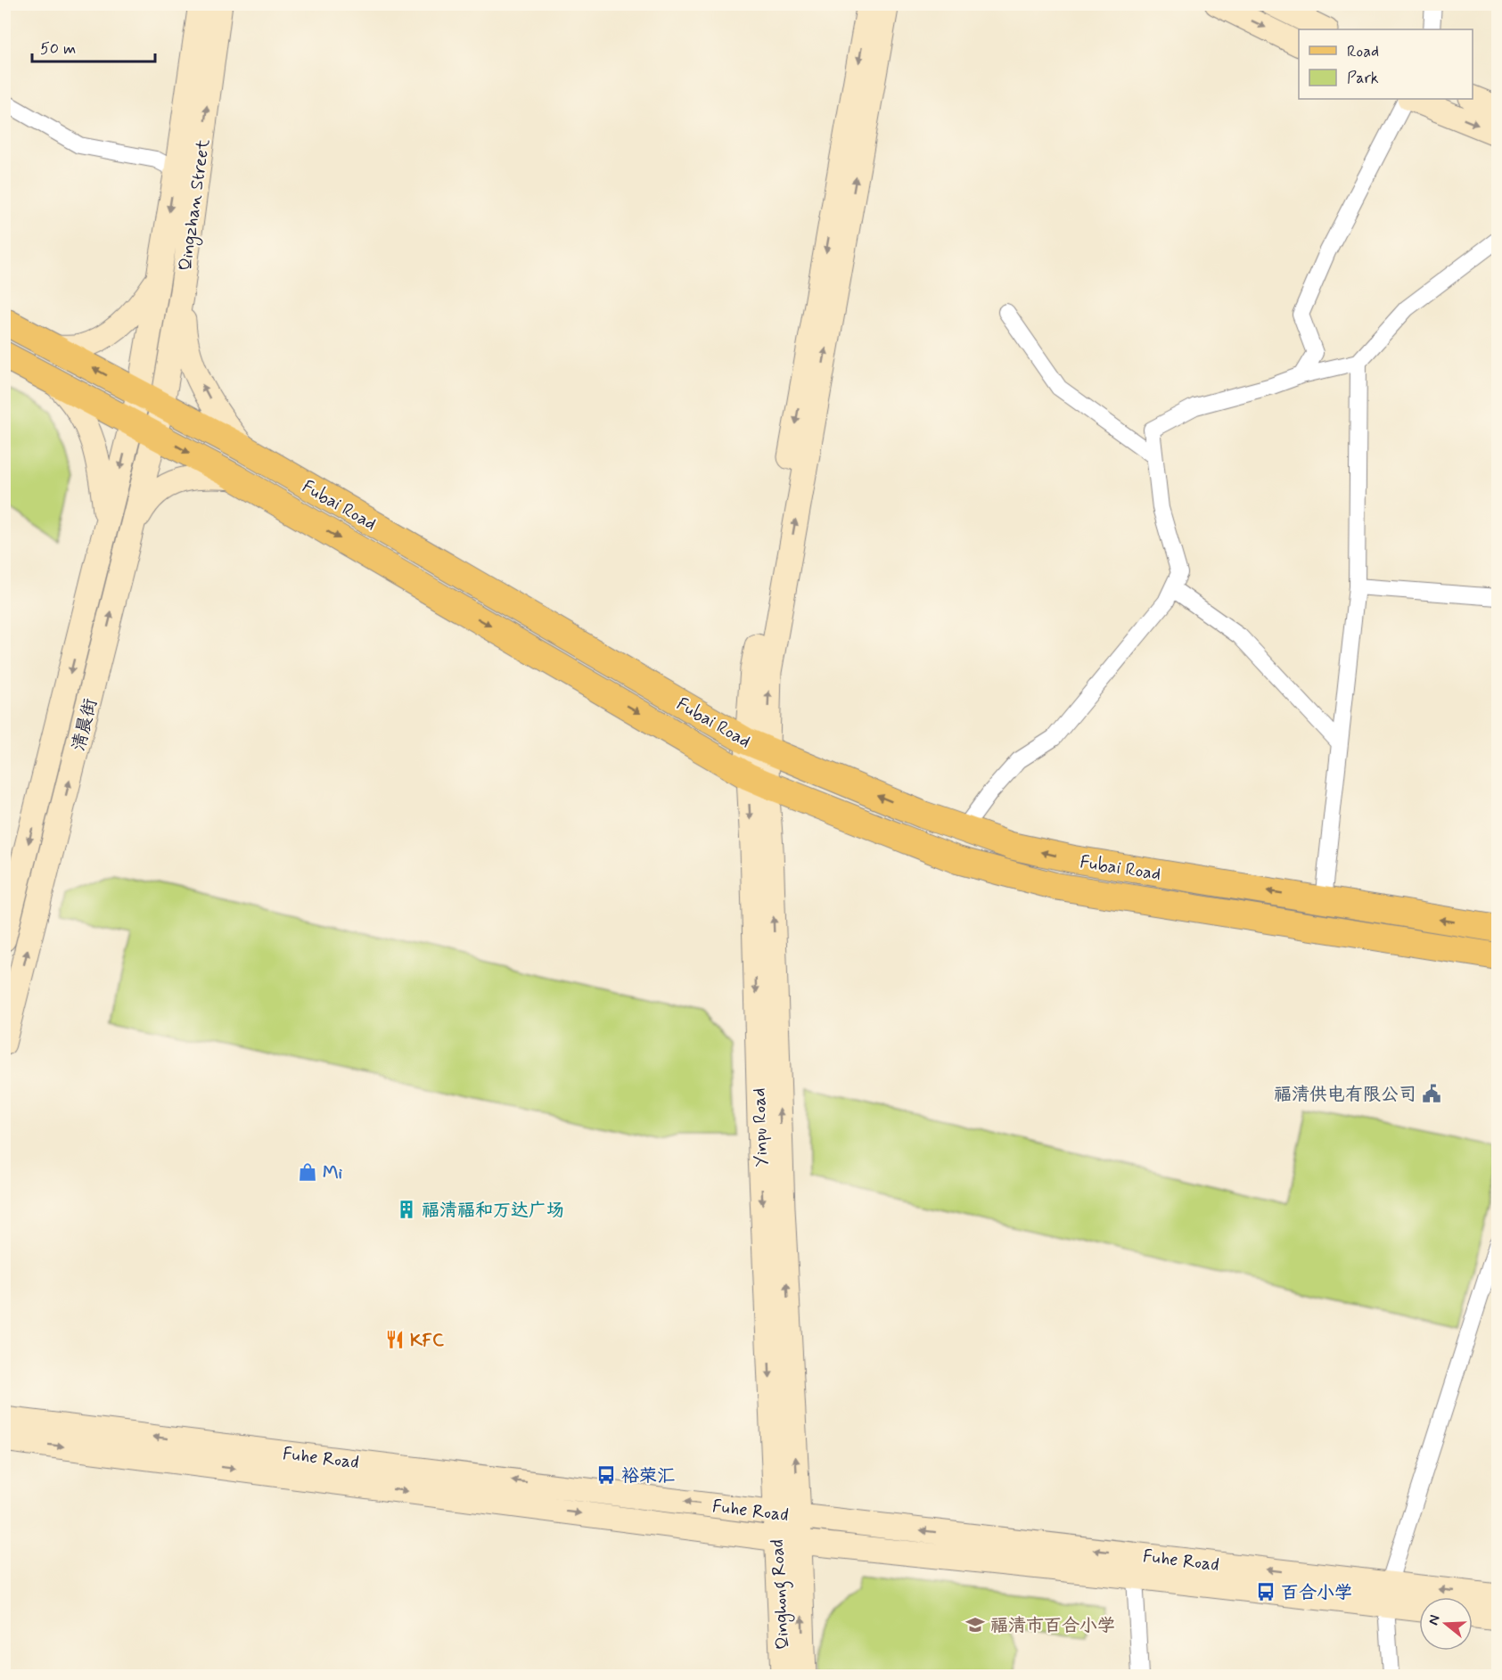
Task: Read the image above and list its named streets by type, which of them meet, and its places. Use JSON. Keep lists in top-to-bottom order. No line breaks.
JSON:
{"streets":{"main road":["Fubai Road"],"street":["Qingzhan Street","清晨街","Yinpu Road","Fuhe Road","Qinghong Road"]},"crossings":[["Qingzhan Street","Fubai Road"],["Qingzhan Street","清晨街"],["Fubai Road","清晨街"],["Fubai Road","Yinpu Road"],["Yinpu Road","Fuhe Road"],["Yinpu Road","Qinghong Road"],["Fuhe Road","Qinghong Road"]],"places":{"public building":["福清供电有限公司"],"shop":["Mi"],"building":["福清福和万达广场"],"restaurant":["KFC"],"bus stop":["裕荣汇","百合小学"],"school or university":["福清市百合小学"]},"legend":["Road","Park"],"scale_bar":"50 m","north":"left"}
